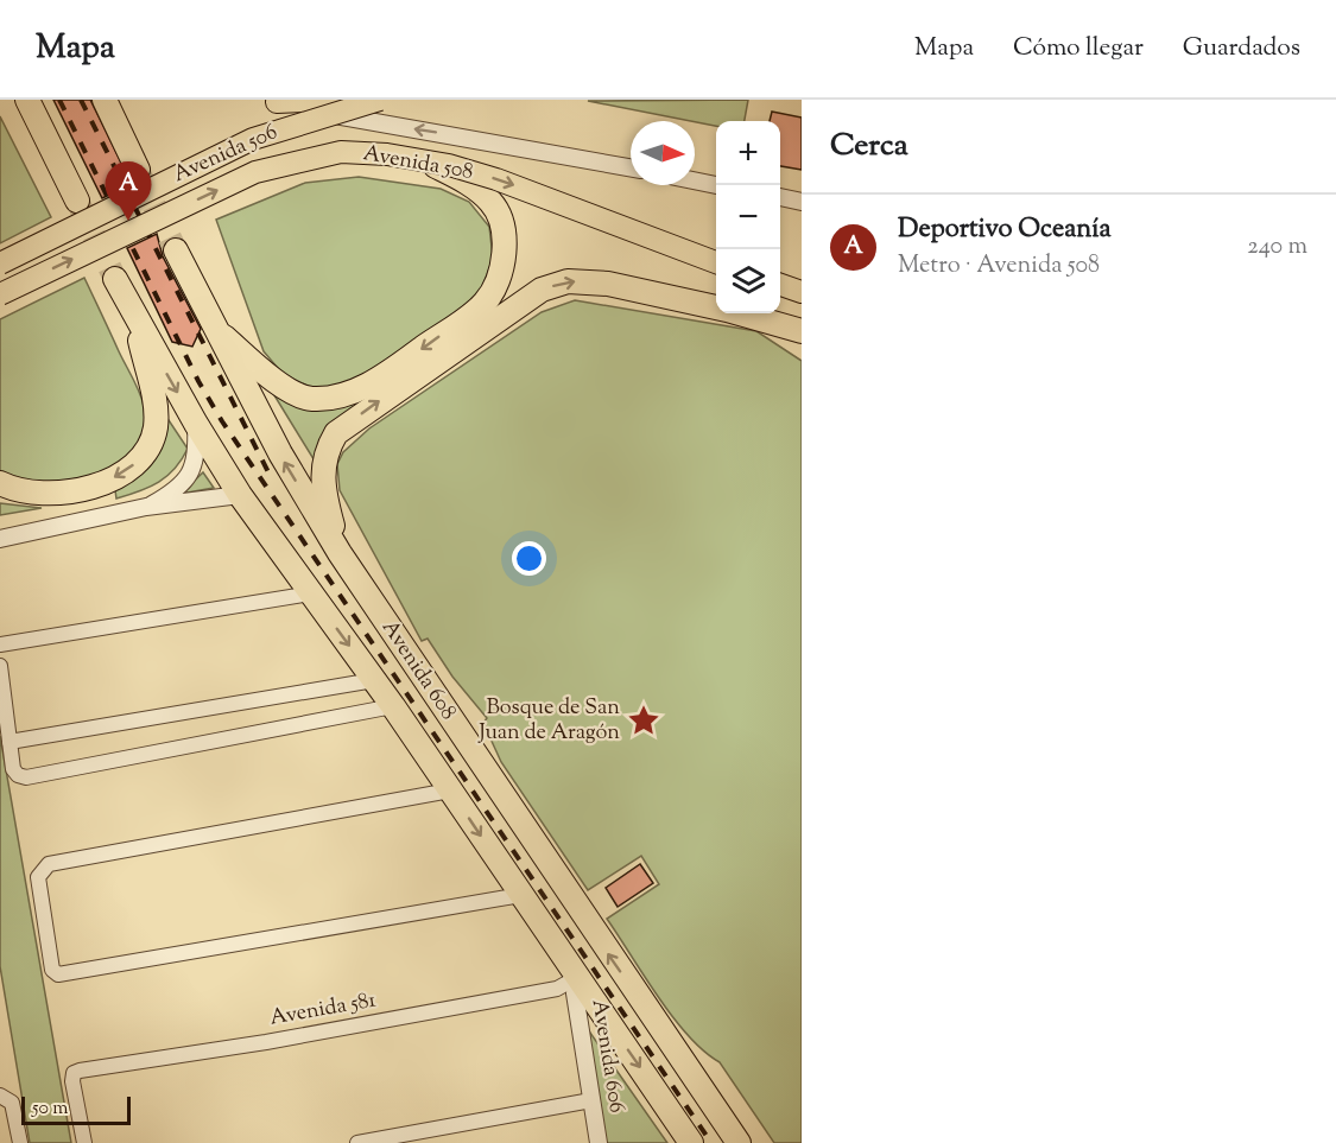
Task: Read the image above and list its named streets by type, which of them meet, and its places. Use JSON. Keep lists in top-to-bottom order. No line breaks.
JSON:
{"streets":{"highway":["Avenida 608"],"main road":["Avenida 506","Avenida 508"],"street":["Avenida 581","Avenida 606"]},"crossings":[["Avenida 608","Avenida 581"],["Avenida 608","Avenida 606"],["Avenida 581","Avenida 606"]],"places":{"place":["Bosque de San Juan de Aragón"]},"scale_bar":"50 m","north":"right","page":{"header":"Mapa","nav":["Mapa","Cómo llegar","Guardados"],"heading":"Cerca","map_buttons":["+","−"],"pins":"A","list":[{"mark":"A","name":"Deportivo Oceanía","note":"Metro · Avenida 508","value":"240 m"}],"scale":"50 m"}}
